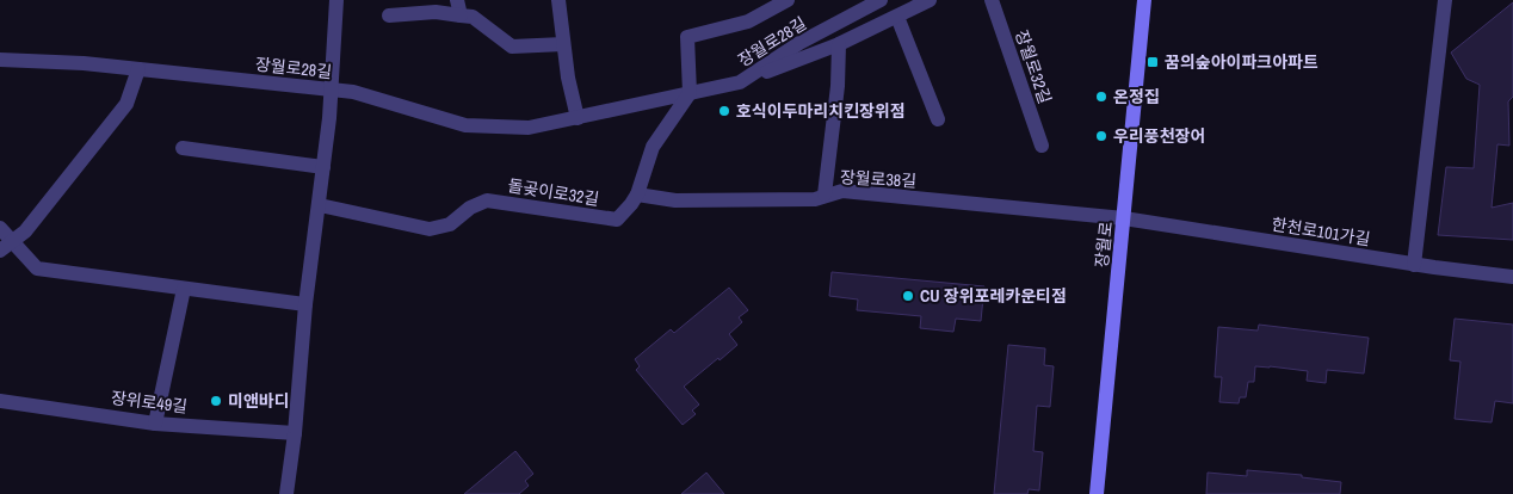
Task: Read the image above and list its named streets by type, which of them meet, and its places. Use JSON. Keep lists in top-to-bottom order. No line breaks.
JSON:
{"streets":{"street":["장월로28길","장월로32길","장월로38길","돌곶이로32길","한천로101가길","장월로","장위로49길"]},"crossings":[["장월로38길","돌곶이로32길"],["장월로38길","한천로101가길"],["장월로38길","장월로"],["한천로101가길","장월로"]],"places":{"transit":["꿈의숲아이파크아파트"],"other":["온정집","호식이두마리치킨장위점","우리풍천장어","CU 장위포레카운티점","미앤바디"]}}
